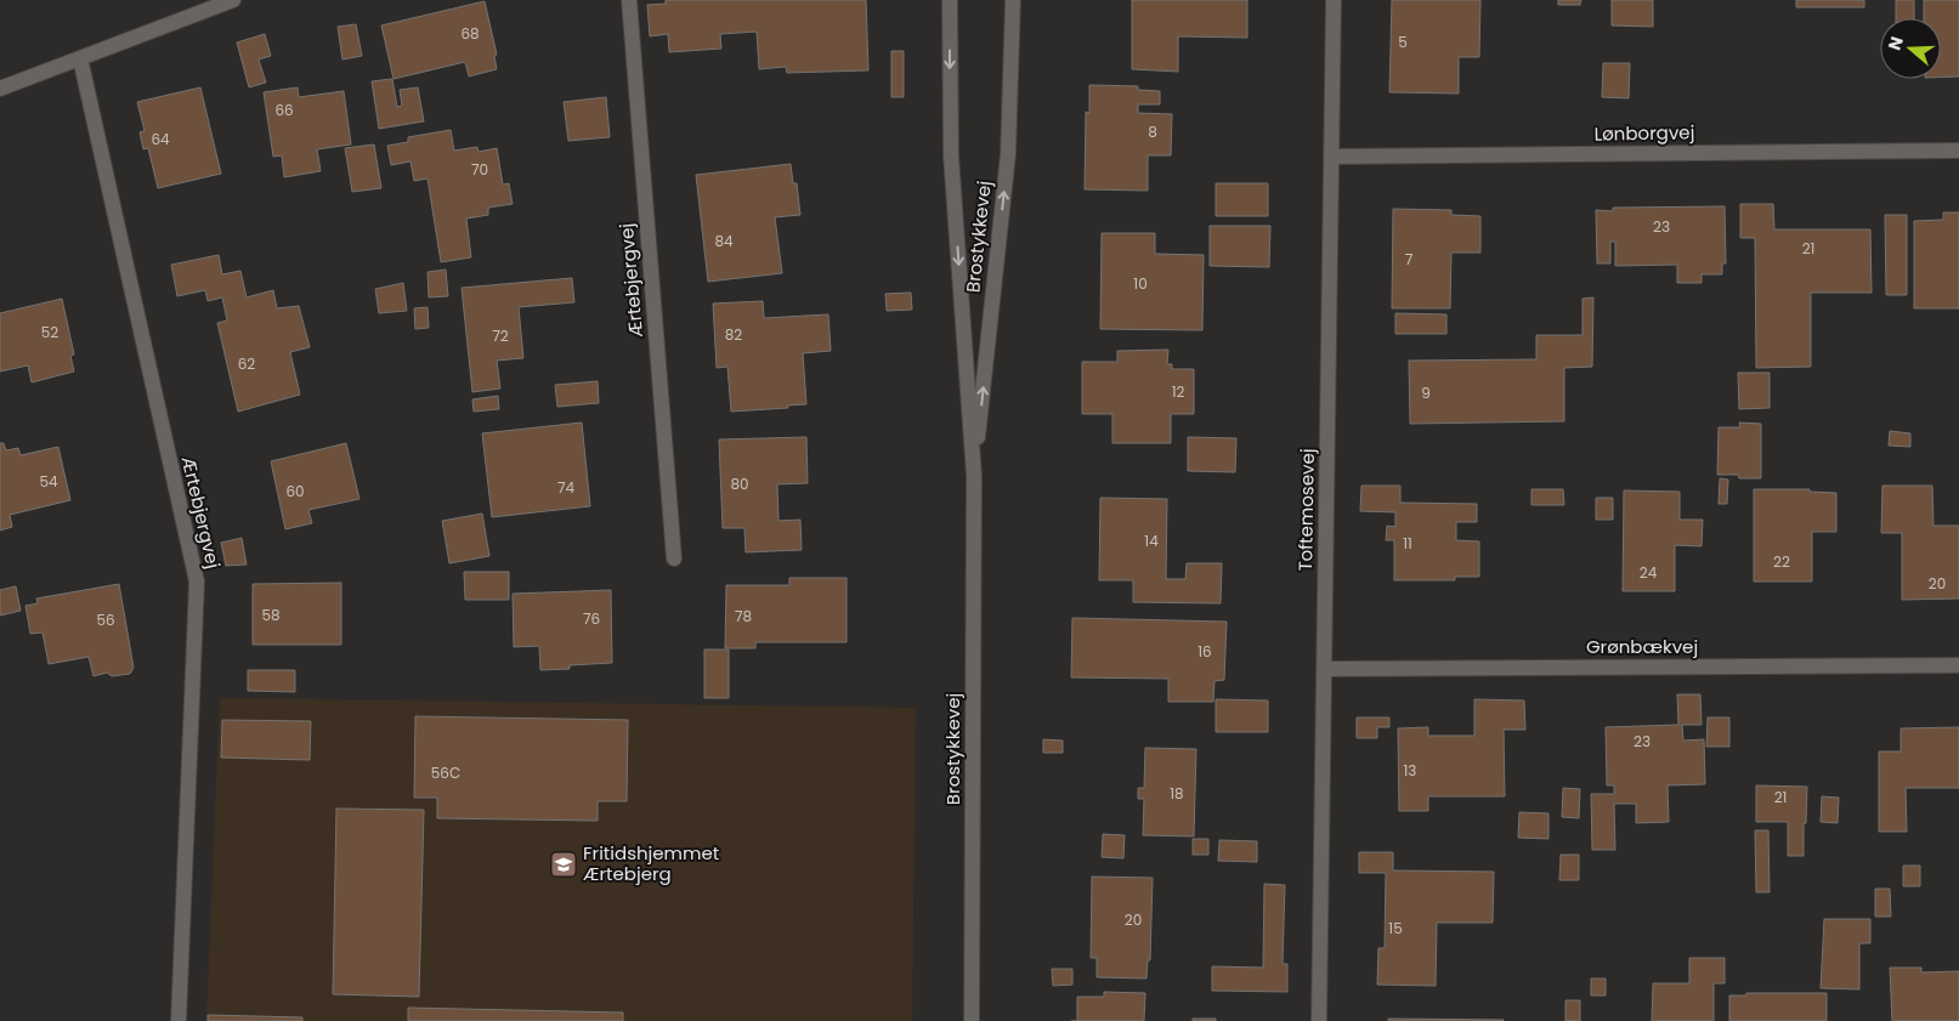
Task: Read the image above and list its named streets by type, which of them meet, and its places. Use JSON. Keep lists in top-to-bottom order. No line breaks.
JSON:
{"streets":{"street":["Lønborgvej","Brostykkevej","Ærtebjergvej","Toftemosevej","Grønbækvej"]},"crossings":[["Lønborgvej","Toftemosevej"],["Toftemosevej","Grønbækvej"]],"places":{"school or university":["Fritidshjemmet Ærtebjerg"]},"house_numbers":["68","5","66","8","64","70","23","84","21","7","10","52","82","72","62","12","9","54","80","74","60","14","11","22","24","20","58","78","76","56","16","23","13","56C","18","21","20","15"],"north":"left"}
